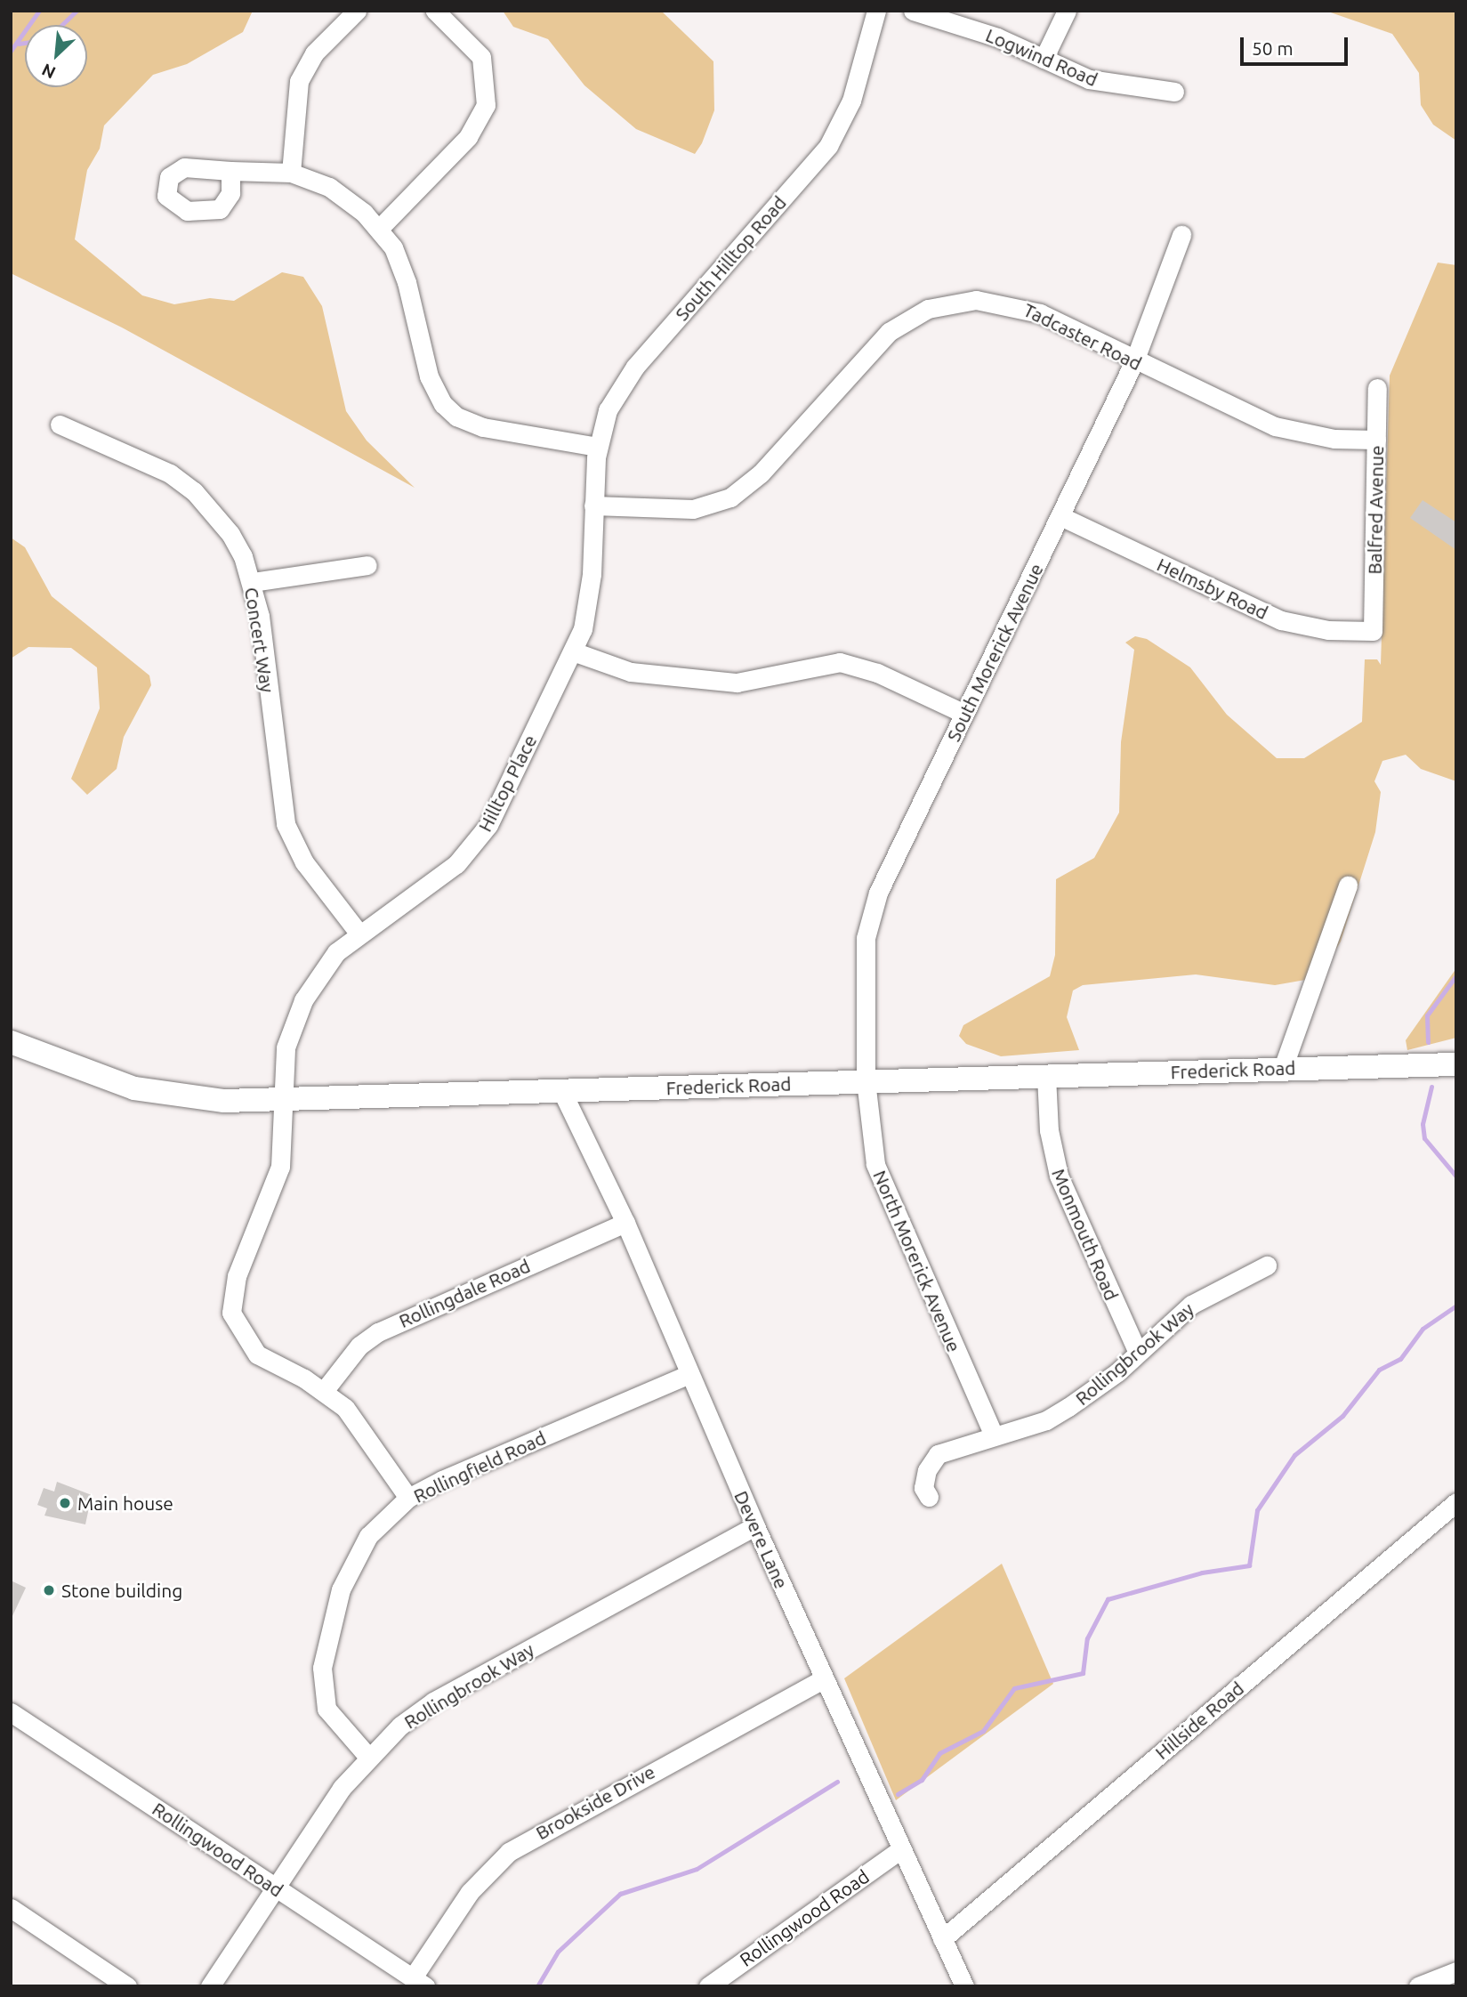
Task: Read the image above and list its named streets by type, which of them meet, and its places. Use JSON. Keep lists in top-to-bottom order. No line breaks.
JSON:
{"streets":{"main road":["Frederick Road"],"street":["Logwind Road","South Hilltop Road","Tadcaster Road","Balfred Avenue","Helmsby Road","Concert Way","South Morerick Avenue","Hilltop Place","Monmouth Road","North Morerick Avenue","Rollingdale Road","Rollingbrook Way","Rollingfield Road","Devere Lane","Hillside Road","Brookside Drive","Rollingwood Road"]},"crossings":[["South Hilltop Road","Tadcaster Road"],["South Hilltop Road","Hilltop Place"],["Tadcaster Road","Balfred Avenue"],["Tadcaster Road","South Morerick Avenue"],["Tadcaster Road","Hilltop Place"],["Balfred Avenue","Helmsby Road"],["Helmsby Road","South Morerick Avenue"],["Concert Way","Hilltop Place"],["South Morerick Avenue","Frederick Road"],["South Morerick Avenue","North Morerick Avenue"],["Hilltop Place","Frederick Road"],["Hilltop Place","Rollingdale Road"],["Hilltop Place","Rollingfield Road"],["Frederick Road","Monmouth Road"],["Frederick Road","North Morerick Avenue"],["Frederick Road","Devere Lane"],["Monmouth Road","Rollingbrook Way"],["North Morerick Avenue","Rollingbrook Way"],["Rollingdale Road","Devere Lane"],["Rollingbrook Way","Rollingfield Road"],["Rollingbrook Way","Devere Lane"],["Rollingbrook Way","Rollingwood Road"],["Rollingfield Road","Devere Lane"],["Devere Lane","Hillside Road"],["Devere Lane","Brookside Drive"],["Devere Lane","Rollingwood Road"],["Brookside Drive","Rollingwood Road"]],"places":["Main house","Stone building"],"scale_bar":"50 m","north":"bottom left"}
